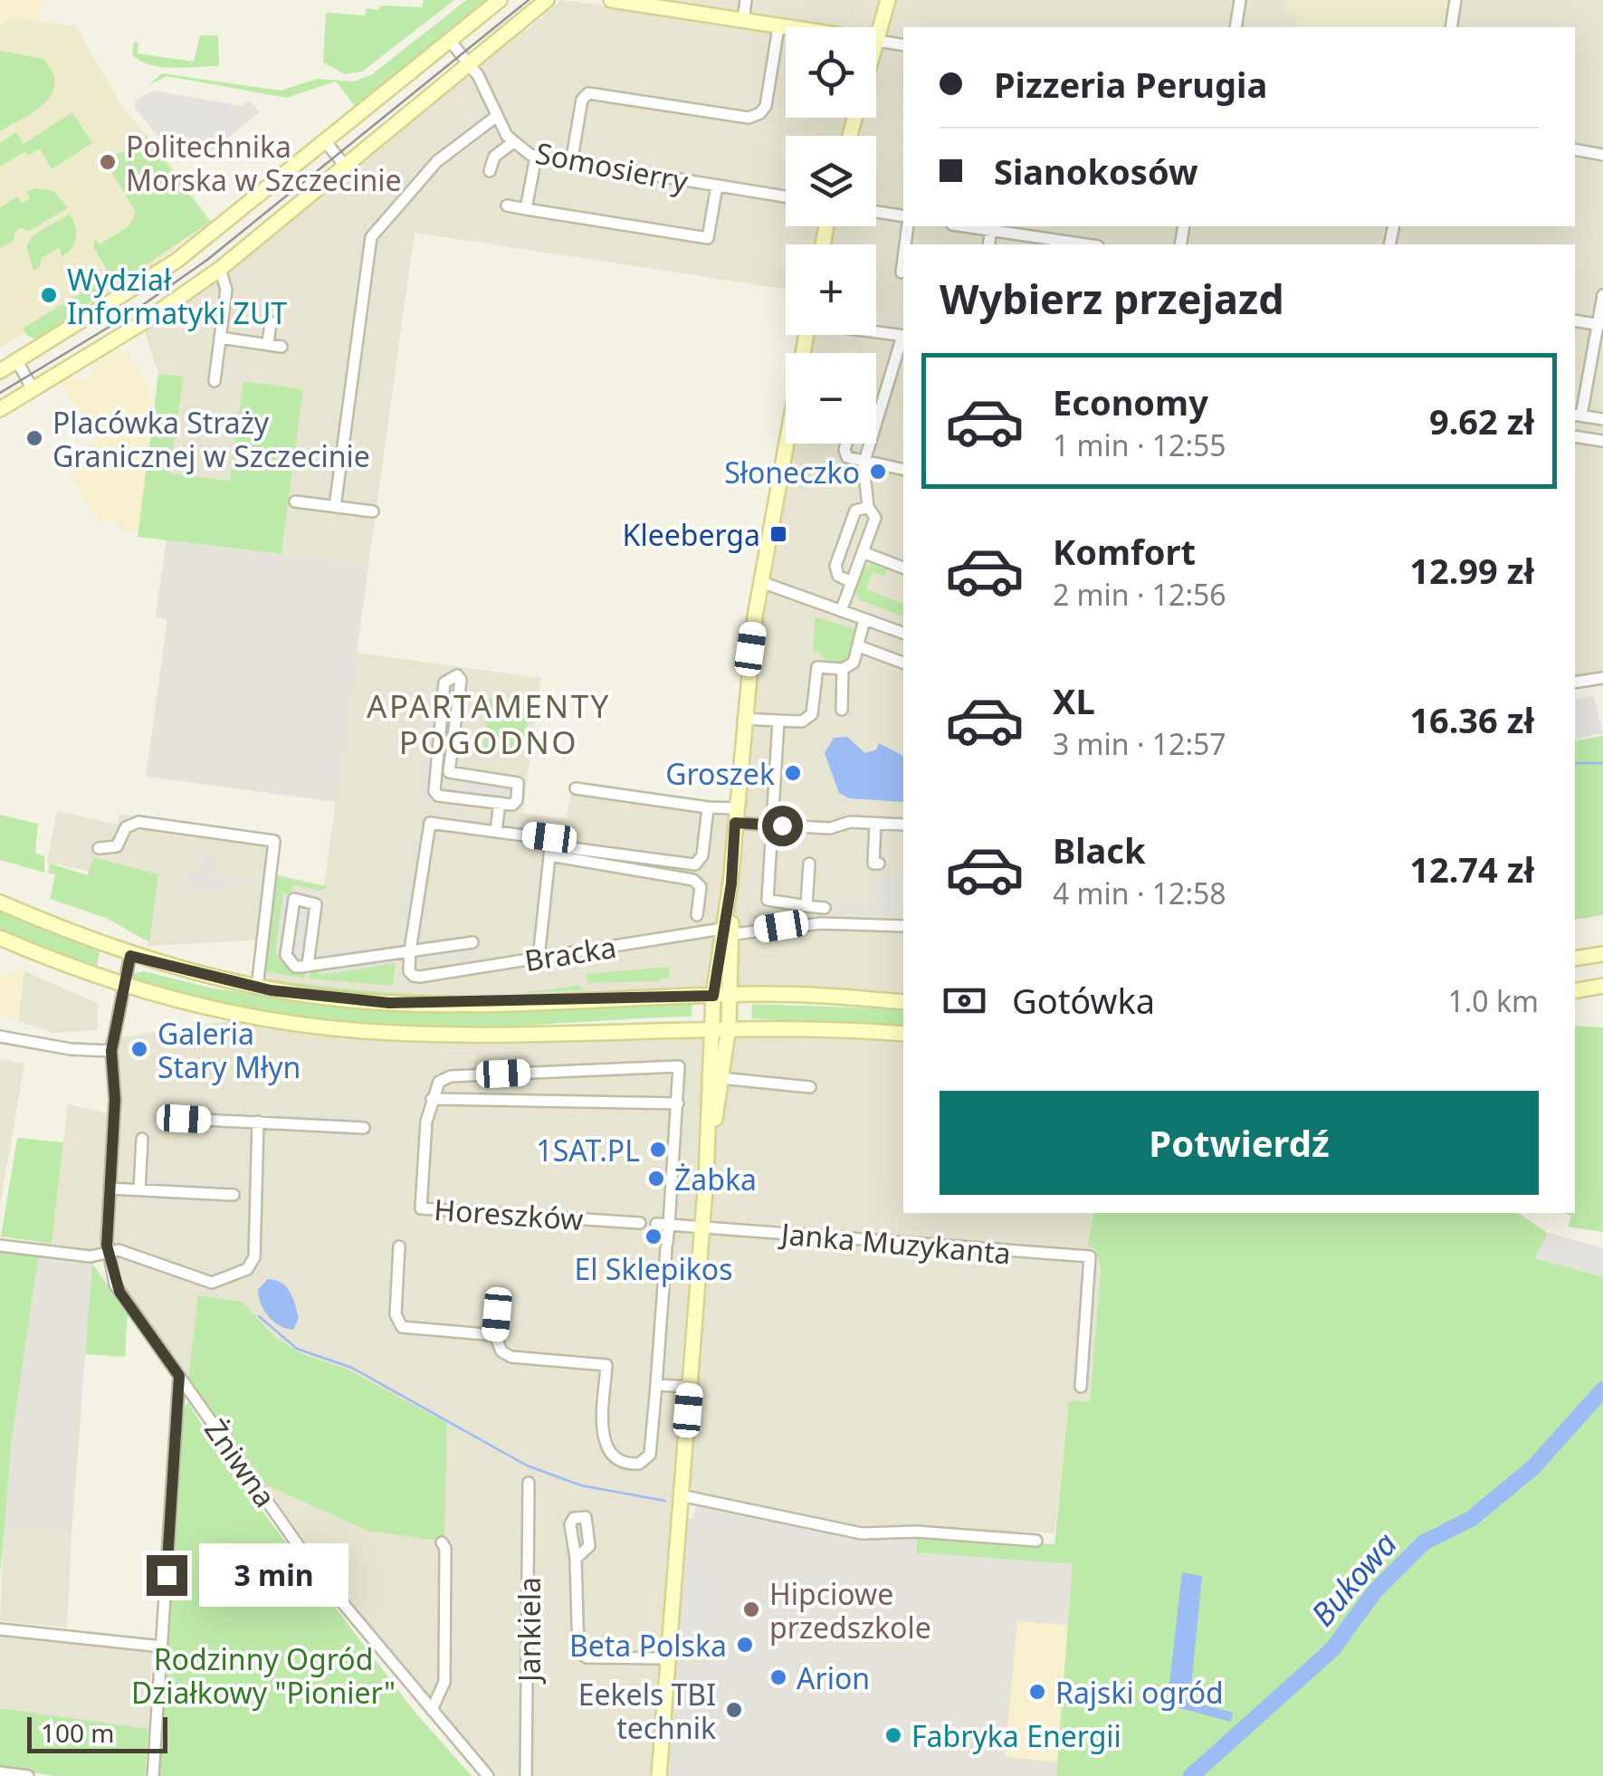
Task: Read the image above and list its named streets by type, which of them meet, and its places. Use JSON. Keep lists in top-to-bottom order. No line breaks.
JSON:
{"streets":{"street":["Somosierry","Bracka","Horeszków","Janka Muzykanta","Żniwna","Jankiela"]},"districts":["APARTAMENTY POGODNO"],"water":["Bukowa"],"parks":["Rodzinny Ogród Działkowy \"Pionier\""],"places":{"other":["Politechnika Morska w Szczecinie","Wydział Informatyki ZUT","Placówka Straży Granicznej w Szczecinie","Słoneczko","Groszek","Galeria Stary Młyn","1SAT.PL","Żabka","El Sklepikos","Hipciowe przedszkole","Beta Polska","Arion","Rajski ogród","Eekels TBI technik","Fabryka Energii"],"transit":["Kleeberga"]},"scale_bar":"100 m","page":{"map_buttons":["+","−"],"banner":["Pizzeria Perugia","Sianokosów"],"heading":"Wybierz przejazd","list":[{"name":"Economy","note":"1 min · 12:55","value":"9.62 zł"},{"name":"Komfort","note":"2 min · 12:56","value":"12.99 zł"},{"name":"XL","note":"3 min · 12:57","value":"16.36 zł"},{"name":"Black","note":"4 min · 12:58","value":"12.74 zł"}],"pay":["Gotówka","1.0 km"],"buttons":"Potwierdź","bubble":"3 min","scale":"100 m"}}
